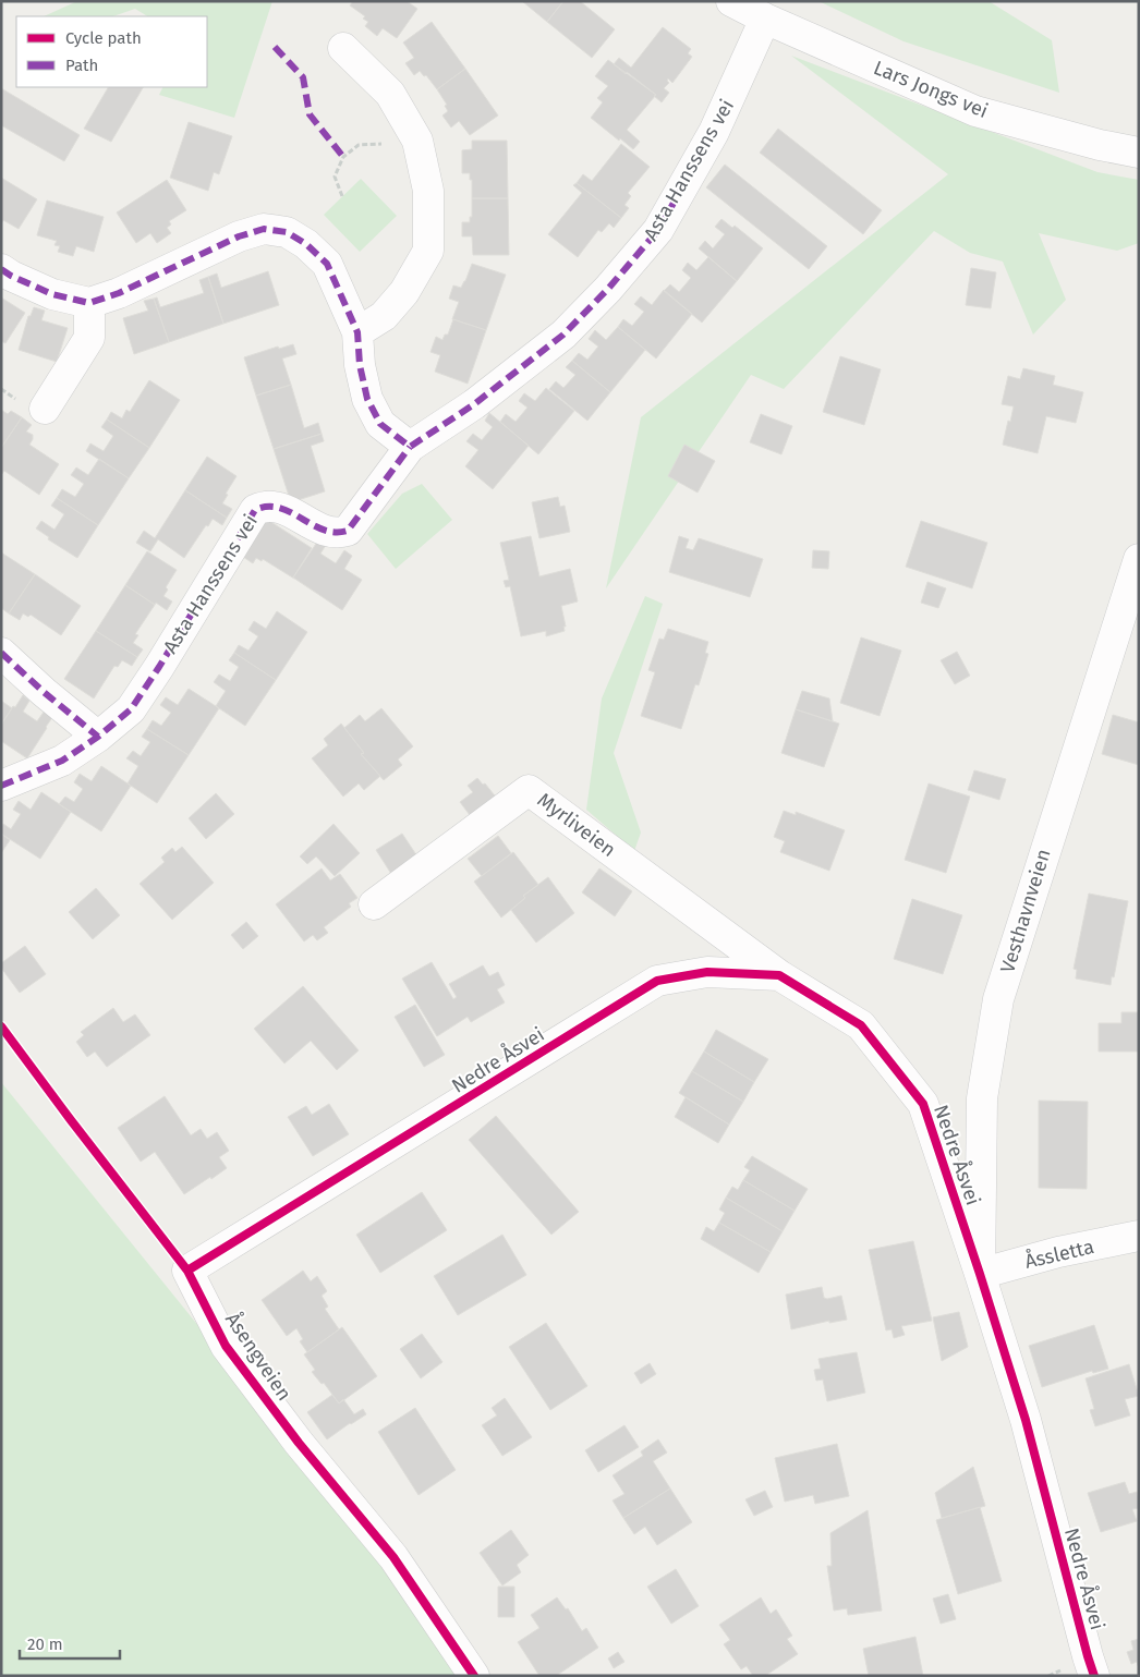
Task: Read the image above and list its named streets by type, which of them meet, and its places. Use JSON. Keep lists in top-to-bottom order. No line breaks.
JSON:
{"streets":{"street":["Lars Jongs vei","Asta Hanssens vei","Myrliveien","Vesthavnveien","Nedre Åsvei","Åssletta","Åsengveien"]},"crossings":[["Lars Jongs vei","Asta Hanssens vei"],["Myrliveien","Nedre Åsvei"],["Vesthavnveien","Nedre Åsvei"],["Vesthavnveien","Åssletta"],["Nedre Åsvei","Åssletta"],["Nedre Åsvei","Åsengveien"]],"legend":["Cycle path","Path"],"scale_bar":"20 m"}
